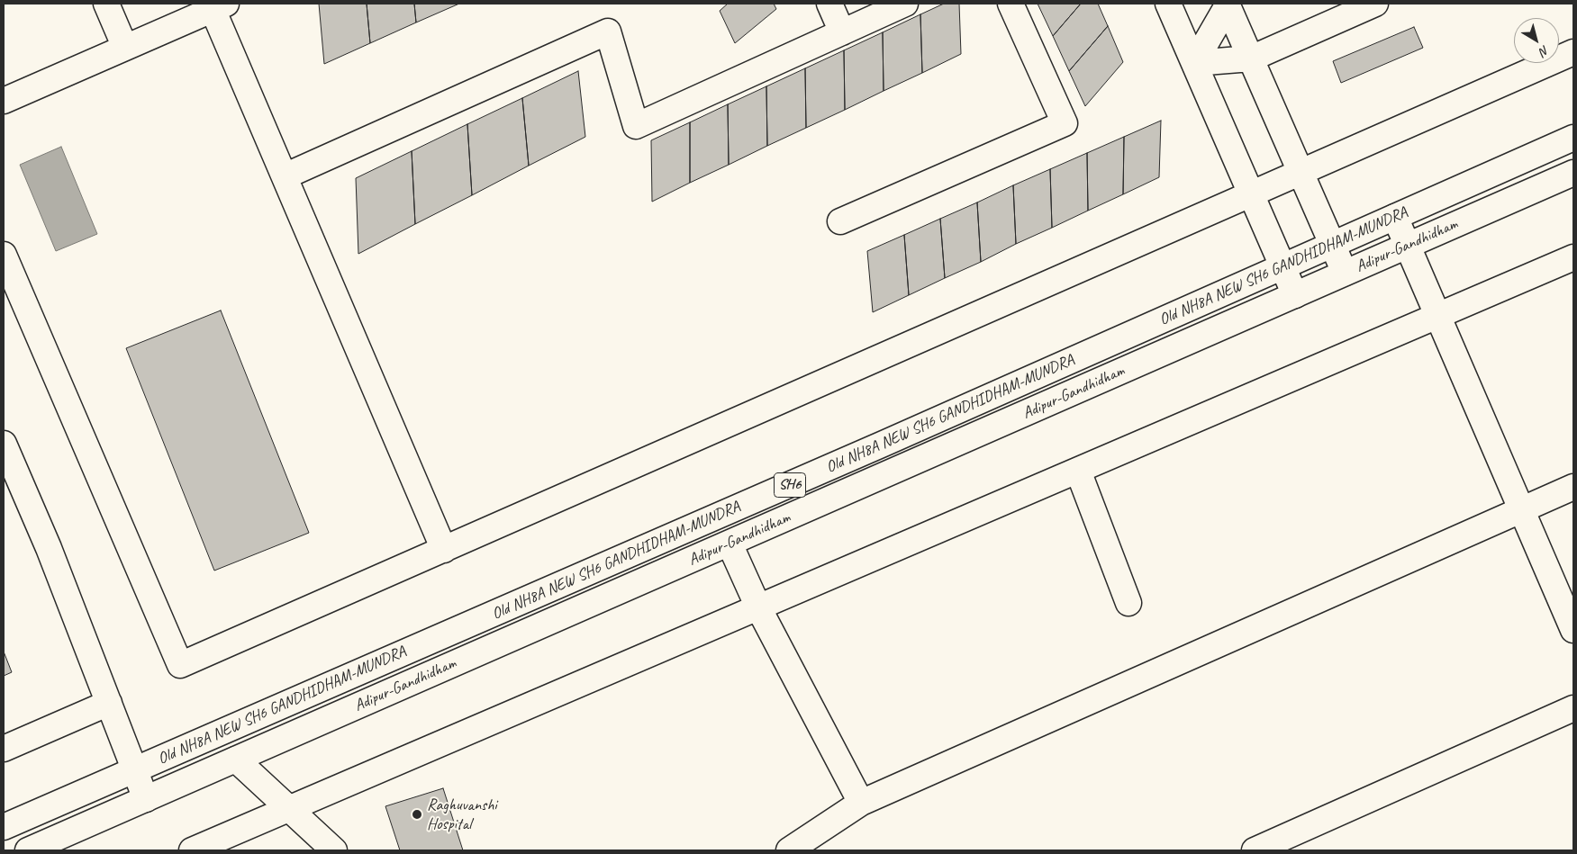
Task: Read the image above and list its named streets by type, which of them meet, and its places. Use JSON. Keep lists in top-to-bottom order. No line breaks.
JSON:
{"streets":{"street":["Adipur-Gandhidham","Old NH8A NEW SH6 GANDHIDHAM-MUNDRA","SH6"]},"places":["Raghuvanshi Hospital"],"north":"bottom right"}
